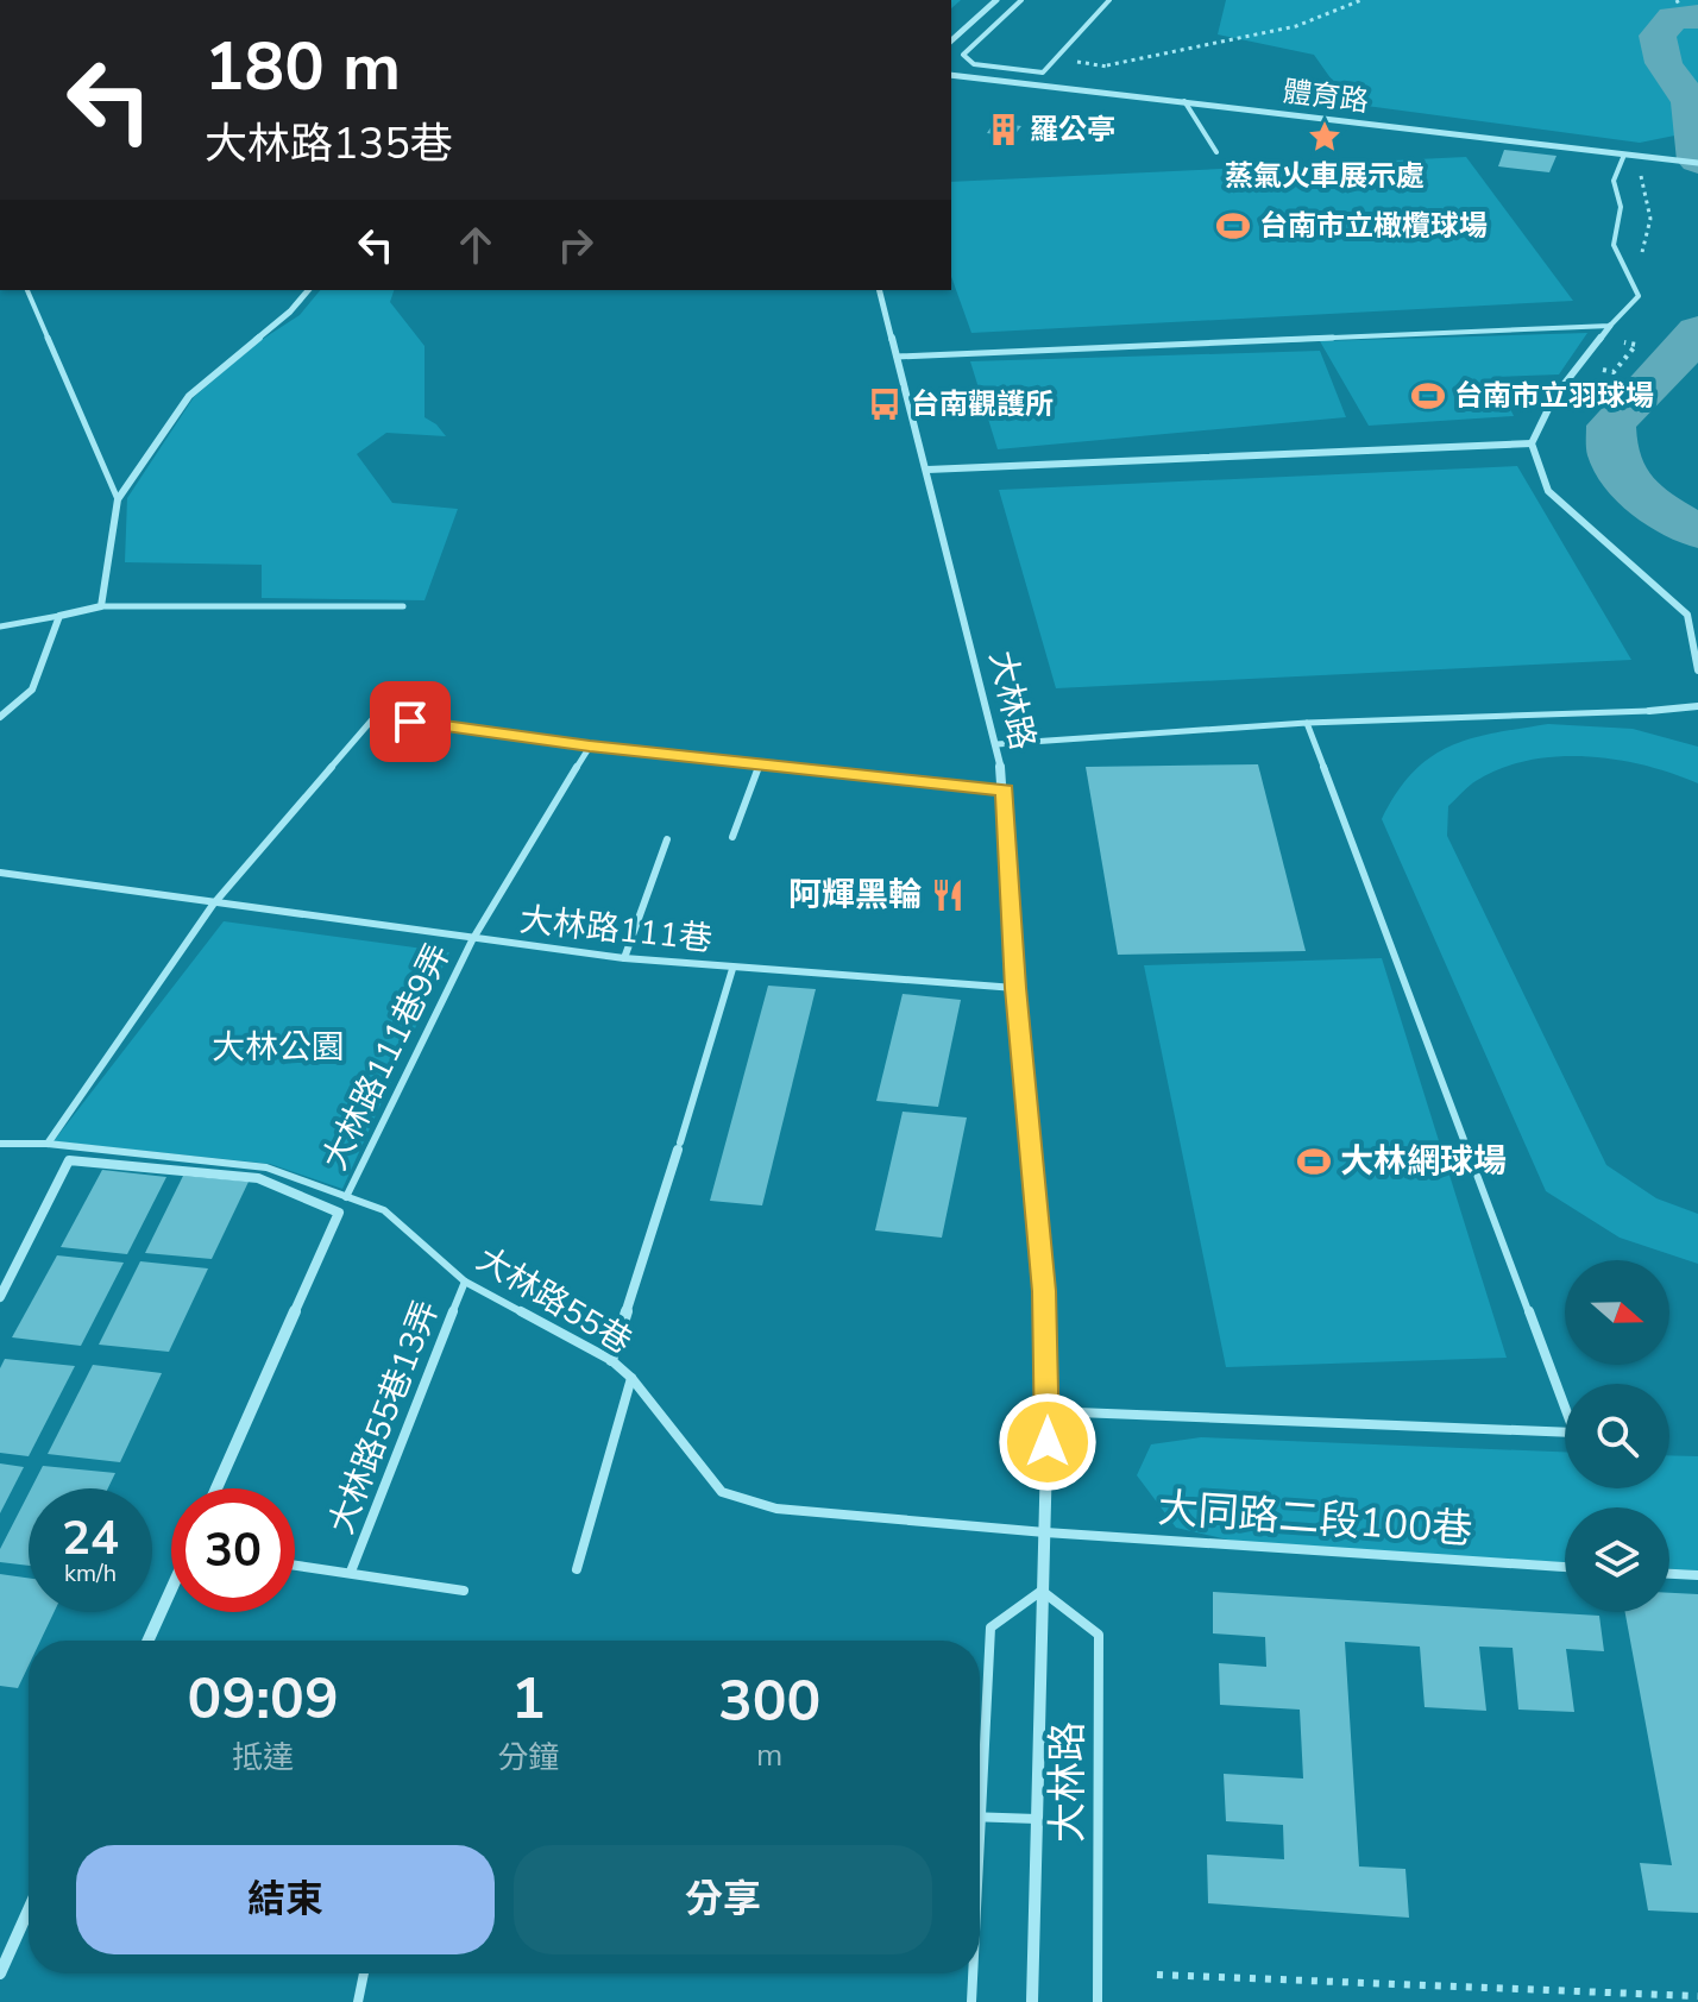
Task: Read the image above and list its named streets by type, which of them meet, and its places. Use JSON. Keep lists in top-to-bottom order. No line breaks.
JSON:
{"streets":{"street":["體育路","大林路"],"lane":["大林路111巷","大林路111巷9弄","大林路55巷","大林路55巷13弄","大同路二段100巷"]},"crossings":[["大林路","大林路111巷"],["大林路","大林路55巷"],["大林路","大同路二段100巷"],["大林路111巷","大林路111巷9弄"],["大林路111巷9弄","大林路55巷"],["大林路55巷","大林路55巷13弄"],["大林路55巷","大同路二段100巷"]],"parks":["大林公園"],"places":{"building":["羅公亭"],"place":["蒸氣火車展示處"],"sports":["台南市立橄欖球場","台南市立羽球場","大林網球場"],"bus stop":["台南觀護所"],"restaurant":["阿輝黑輪"]},"north":"right","page":{"turn":["180 m","大林路135巷"],"speed":"24 km/h","limit":"30","eta":["09:09","抵達","1","分鐘","300","m"],"buttons":["結束","分享"]}}
